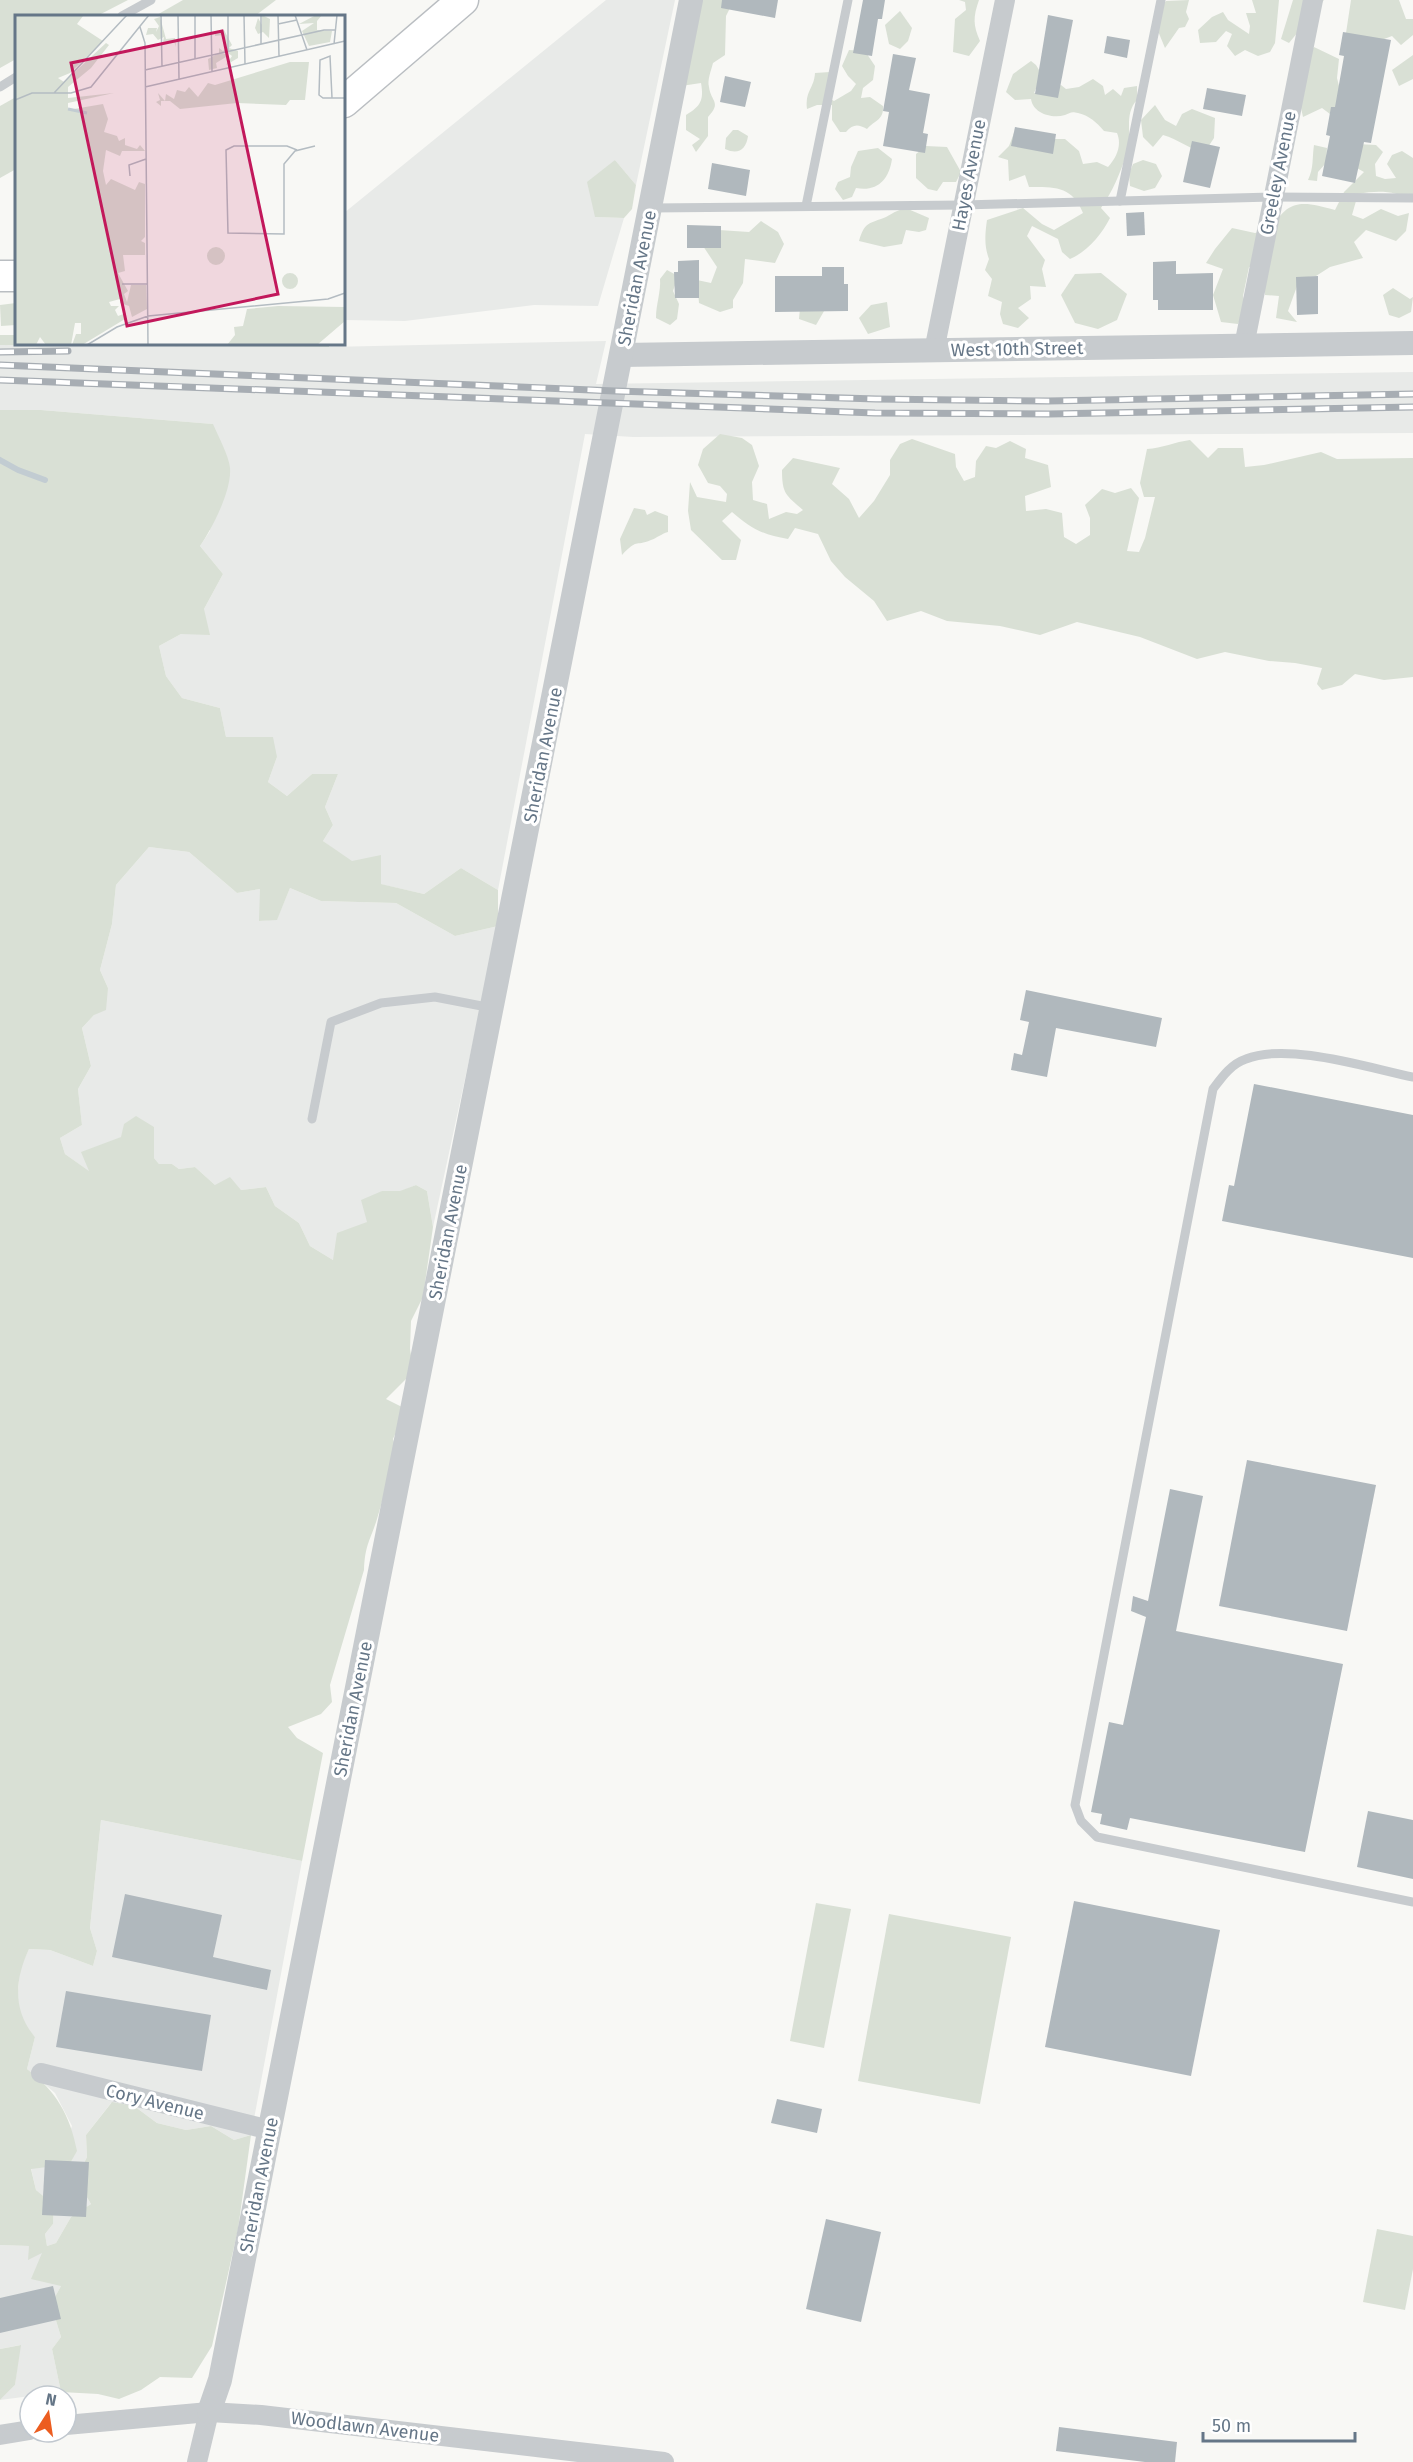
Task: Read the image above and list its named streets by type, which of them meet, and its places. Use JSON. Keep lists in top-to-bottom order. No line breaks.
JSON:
{"streets":{"street":["Greeley Avenue","Hayes Avenue","Sheridan Avenue","West 10th Street","Cory Avenue","Woodlawn Avenue"]},"crossings":[["Greeley Avenue","West 10th Street"],["Hayes Avenue","West 10th Street"],["Sheridan Avenue","West 10th Street"],["Sheridan Avenue","Cory Avenue"],["Sheridan Avenue","Woodlawn Avenue"]],"scale_bar":"50 m","north":"top"}
